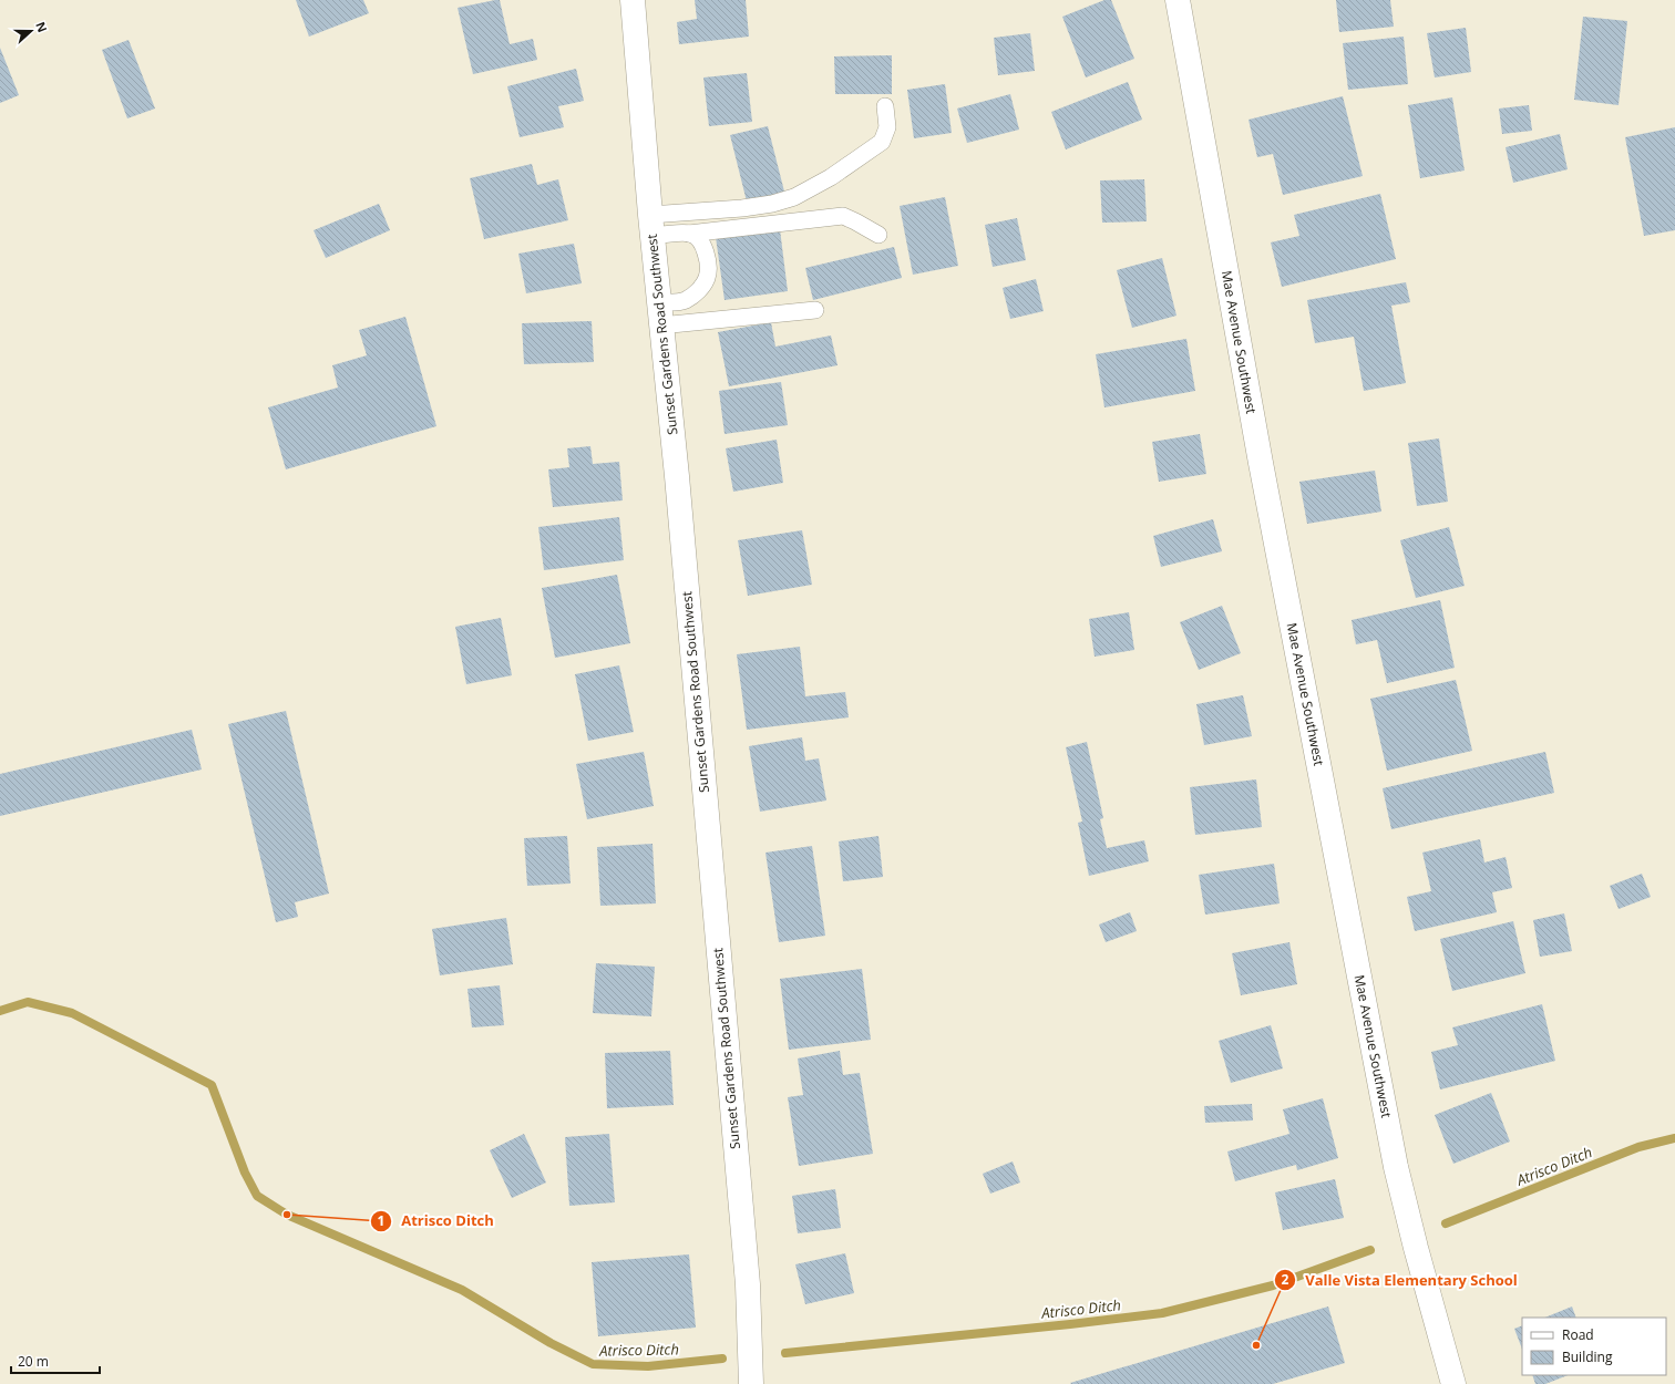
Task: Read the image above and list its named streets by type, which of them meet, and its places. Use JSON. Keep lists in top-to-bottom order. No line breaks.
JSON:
{"streets":{"street":["Sunset Gardens Road Southwest","Mae Avenue Southwest"]},"water":["Atrisco Ditch"],"places":["Atrisco Ditch","Valle Vista Elementary School"],"legend":["Road","Building"],"scale_bar":"20 m","north":"right"}
